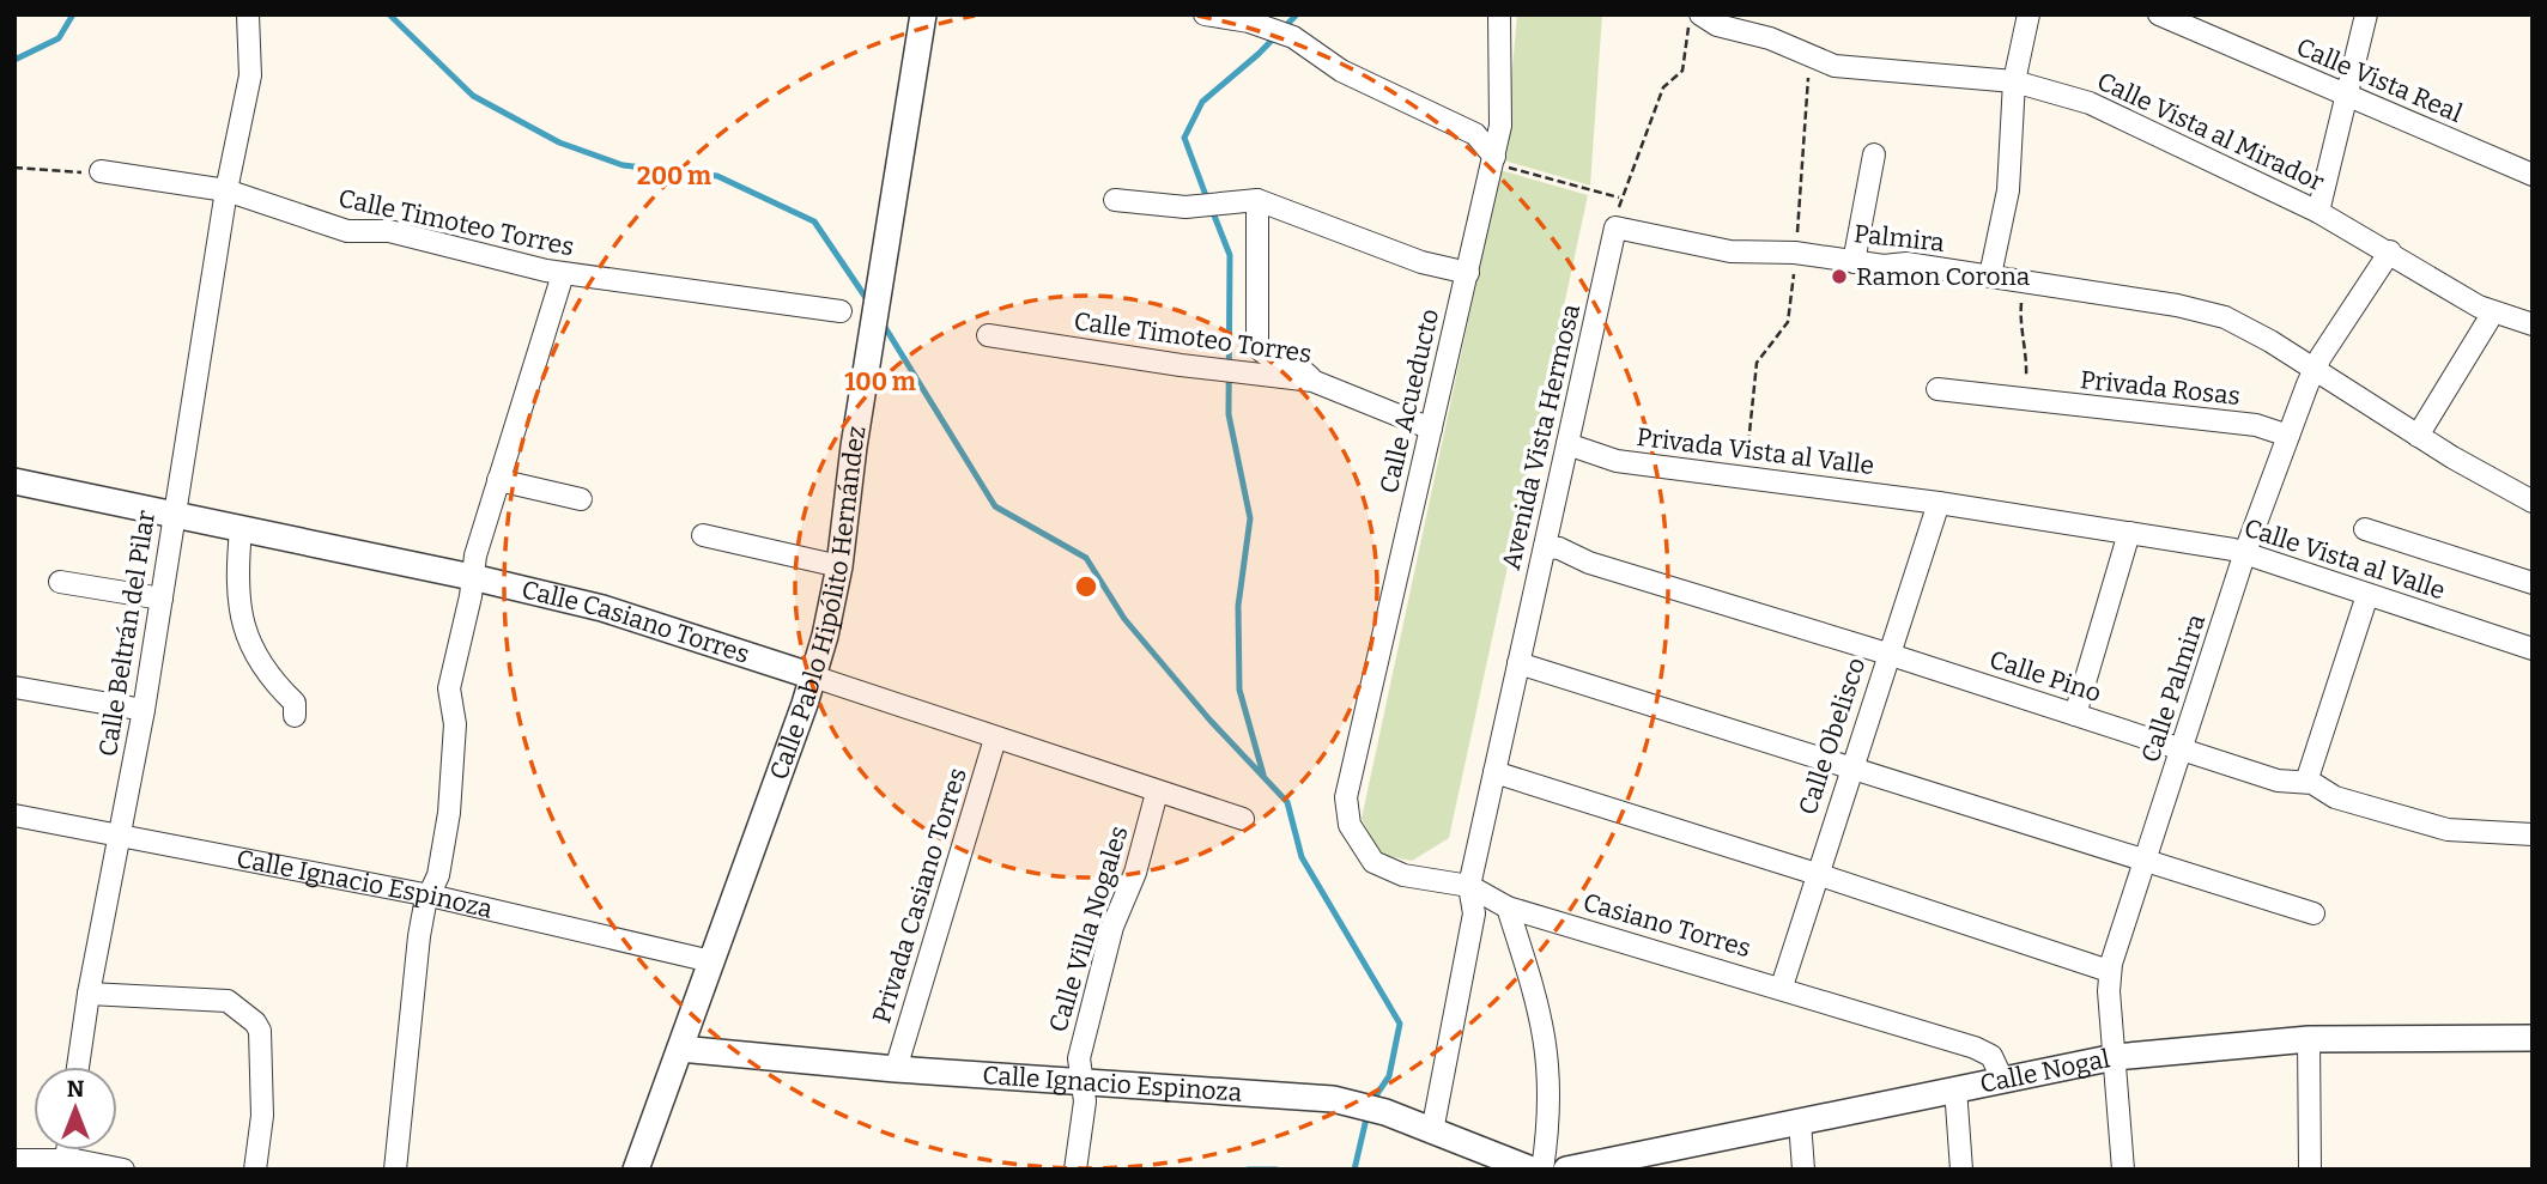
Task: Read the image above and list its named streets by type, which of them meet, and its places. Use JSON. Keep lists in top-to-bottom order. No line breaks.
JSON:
{"streets":{"street":["Calle Vista Real","Calle Vista al Mirador","Calle Timoteo Torres","Palmira","Privada Rosas","Calle Acueducto","Avenida Vista Hermosa","Privada Vista al Valle","Calle Vista al Valle","Calle Pablo Hipólito Hernández","Calle Casiano Torres","Calle Beltrán del Pilar","Calle Pino","Calle Palmira","Calle Obelisco","Calle Ignacio Espinoza","Privada Casiano Torres","Casiano Torres","Calle Villa Nogales","Calle Nogal"]},"crossings":[["Calle Vista al Mirador","Calle Palmira"],["Calle Timoteo Torres","Calle Acueducto"],["Calle Timoteo Torres","Calle Beltrán del Pilar"],["Palmira","Avenida Vista Hermosa"],["Palmira","Calle Palmira"],["Privada Rosas","Calle Palmira"],["Calle Acueducto","Casiano Torres"],["Avenida Vista Hermosa","Privada Vista al Valle"],["Avenida Vista Hermosa","Calle Pino"],["Avenida Vista Hermosa","Calle Ignacio Espinoza"],["Avenida Vista Hermosa","Casiano Torres"],["Privada Vista al Valle","Calle Vista al Valle"],["Privada Vista al Valle","Calle Obelisco"],["Calle Vista al Valle","Calle Palmira"],["Calle Vista al Valle","Calle Obelisco"],["Calle Pablo Hipólito Hernández","Calle Casiano Torres"],["Calle Pablo Hipólito Hernández","Calle Ignacio Espinoza"],["Calle Casiano Torres","Calle Beltrán del Pilar"],["Calle Casiano Torres","Privada Casiano Torres"],["Calle Casiano Torres","Calle Villa Nogales"],["Calle Beltrán del Pilar","Calle Ignacio Espinoza"],["Calle Pino","Calle Palmira"],["Calle Pino","Calle Obelisco"],["Calle Palmira","Calle Nogal"],["Calle Obelisco","Casiano Torres"],["Calle Ignacio Espinoza","Privada Casiano Torres"],["Calle Ignacio Espinoza","Calle Villa Nogales"],["Casiano Torres","Calle Nogal"]],"places":["Ramon Corona"],"north":"top","rings":["200 m","100 m"]}
